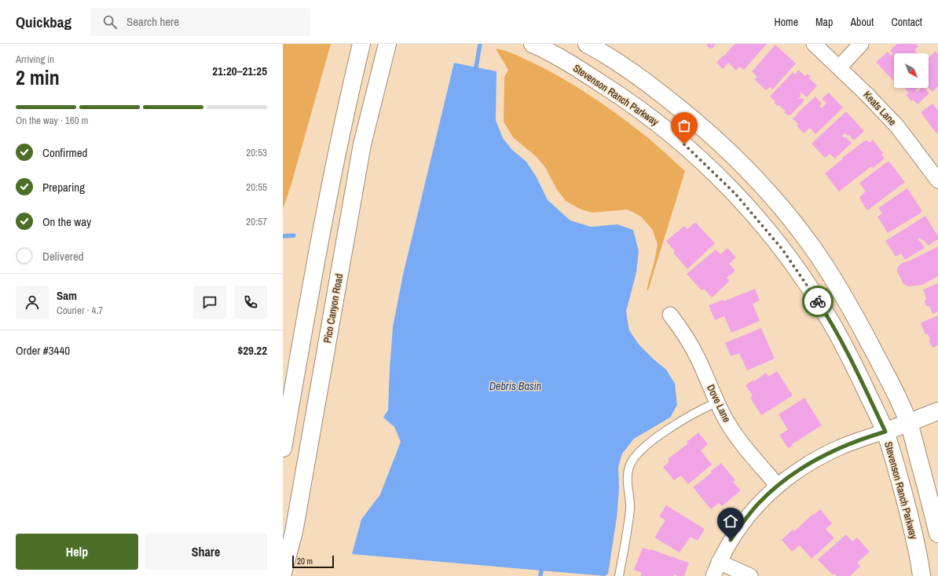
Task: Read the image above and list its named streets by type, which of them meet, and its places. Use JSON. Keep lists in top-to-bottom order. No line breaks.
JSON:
{"streets":{"main road":["Stevenson Ranch Parkway","Pico Canyon Road"],"street":["Keats Lane","Dove Lane"]},"water":["Debris Basin"],"scale_bar":"20 m","north":"bottom right","page":{"header":"Quickbag","search":"Search here","nav":["Home","Map","About","Contact"],"heading":["2 min","Arriving in","21:20–21:25"],"panel":["Sam","Courier · 4.7","Order #3440","$29.22"],"bar":"On the way · 160 m","list":[["Confirmed","20:53"],["Preparing","20:55"],["On the way","20:57"],"Delivered"],"buttons":["Help","Share"],"scale":"20 m"}}
